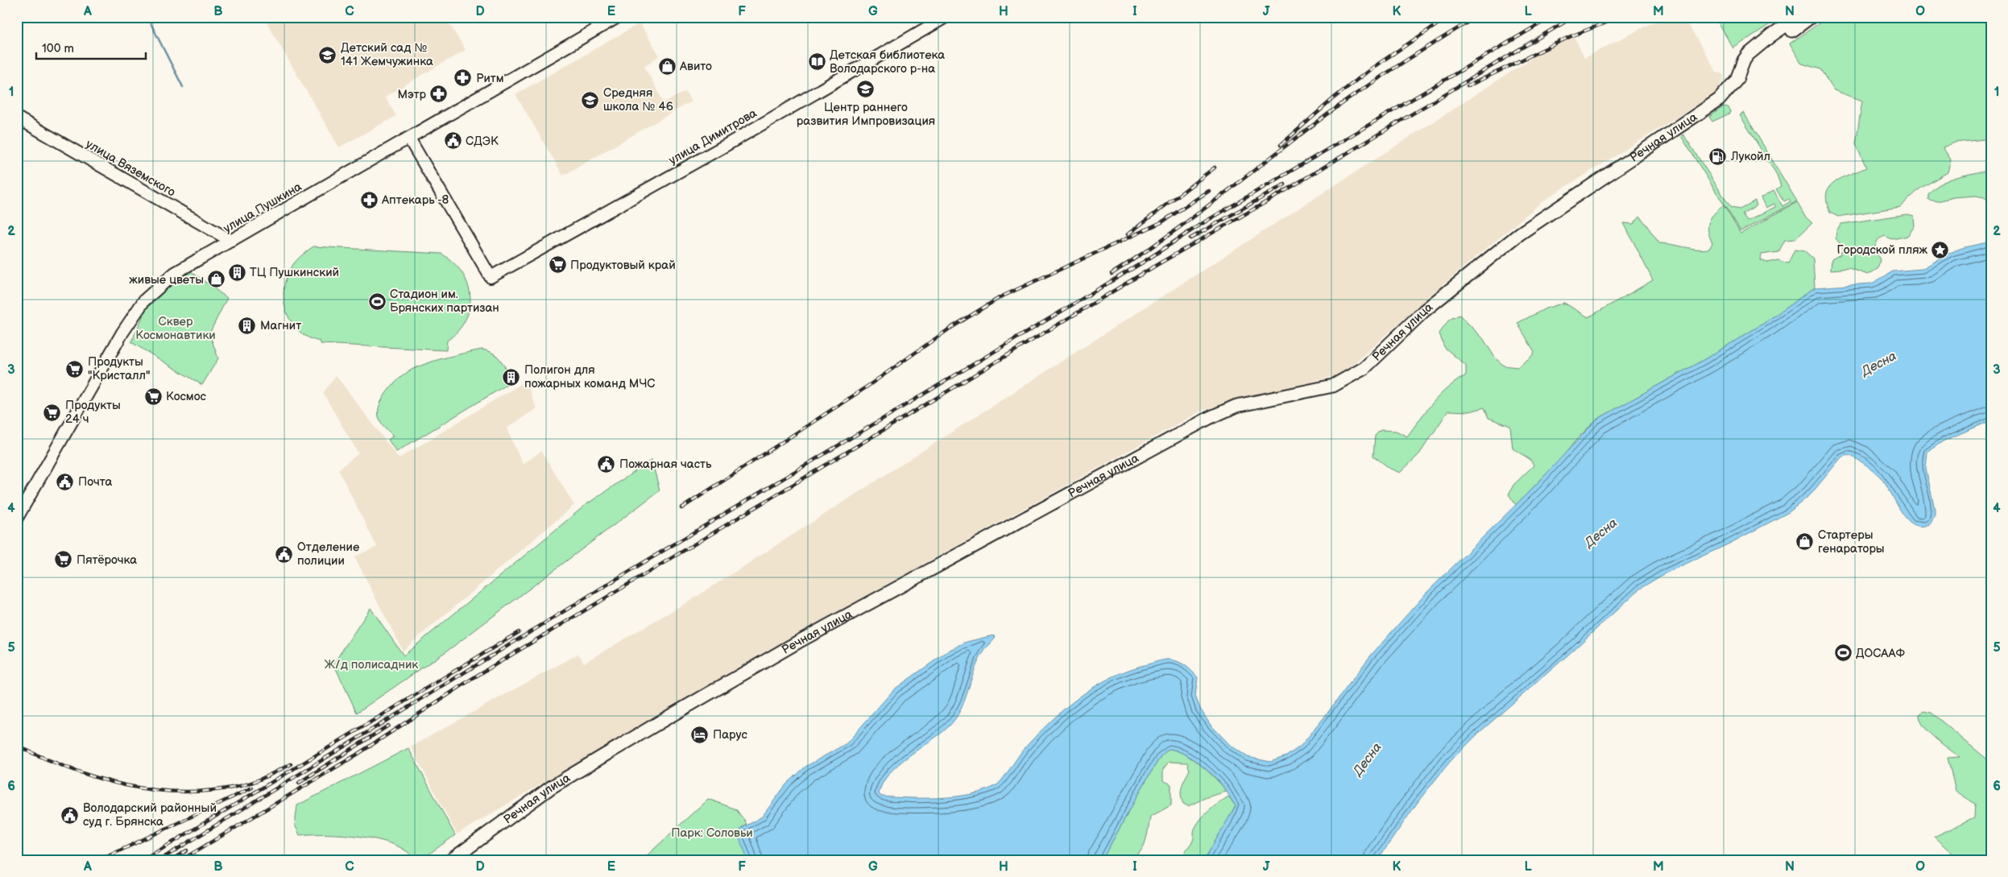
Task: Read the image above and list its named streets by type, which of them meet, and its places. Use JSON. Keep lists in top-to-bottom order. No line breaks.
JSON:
{"streets":{"main road":["улица Димитрова","Речная улица","улица Вяземского","улица Пушкина"]},"crossings":[["улица Димитрова","улица Пушкина"],["улица Вяземского","улица Пушкина"]],"water":["Десна"],"parks":["Сквер Космонавтики","Ж/д полисадник","Парк: Соловьи"],"places":{"school or university":["Детский сад № 141 Жемчужинка","Центр раннего развития Импровизация","Средняя школа № 46"],"library":["Детская библиотека Володарского р-на"],"shop":["Авито","живые цветы","Стартеры генараторы"],"pharmacy":["Ритм","Мэтр","Аптекарь -8"],"public building":["СДЭК","Пожарная часть","Почта","Отделение полиции","Володарский районный суд г. Брянска"],"fuel station":["Лукойл"],"place":["Городской пляж"],"supermarket":["Продуктовый край","Продукты \"Кристалл\"","Космос","Продукты 24 ч","Пятёрочка"],"building":["ТЦ Пушкинский","Магнит","Полигон для пожарных команд МЧС"],"sports":["Стадион им. Брянских партизан","ДОСААФ"],"hotel":["Парус"]},"scale_bar":"100 m","grid":{"columns":["A","B","C","D","E","F","G","H","I","J","K","L","M","N","O"],"rows":["1","2","3","4","5","6"]}}
